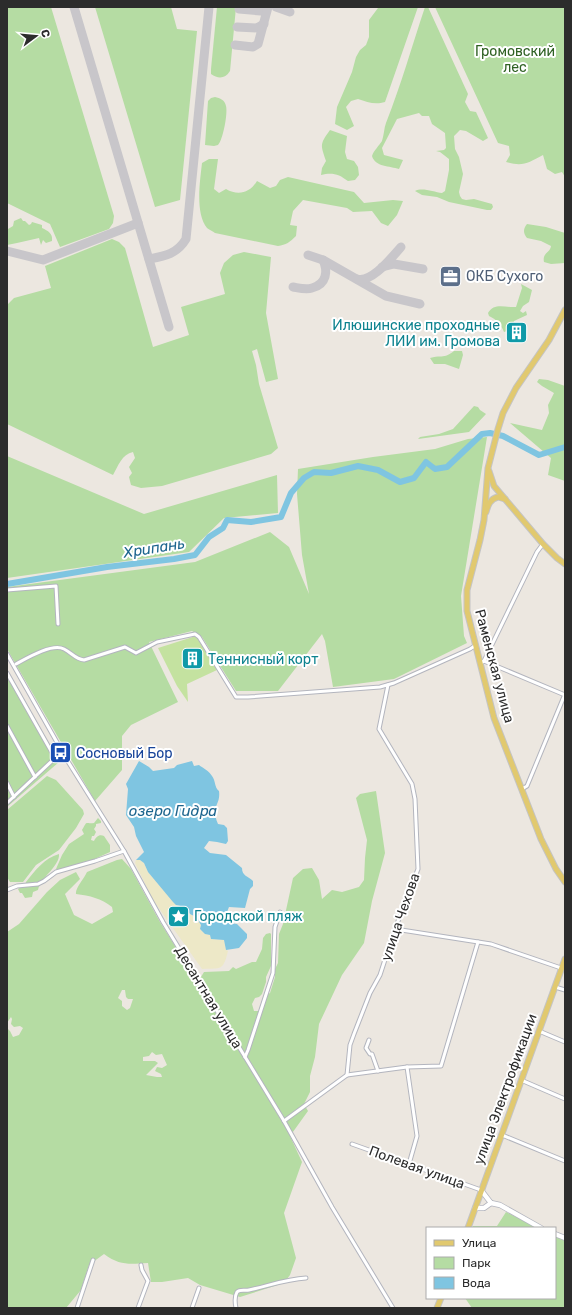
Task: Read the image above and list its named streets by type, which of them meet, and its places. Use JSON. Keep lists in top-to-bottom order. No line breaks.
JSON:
{"streets":{"main road":["Раменская улица","улица Электрофикации"],"street":["улица Чехова","Десантная улица","Полевая улица"]},"crossings":[["улица Электрофикации","Полевая улица"]],"water":["Хрипань","озеро Гидра"],"parks":["Громовский лес"],"places":{"office":["ОКБ Сухого"],"building":["Илюшинские проходные ЛИИ им. Громова","Теннисный корт"],"bus stop":["Сосновый Бор"],"place":["Городской пляж"]},"legend":["Улица","Парк","Вода"],"north":"right"}
